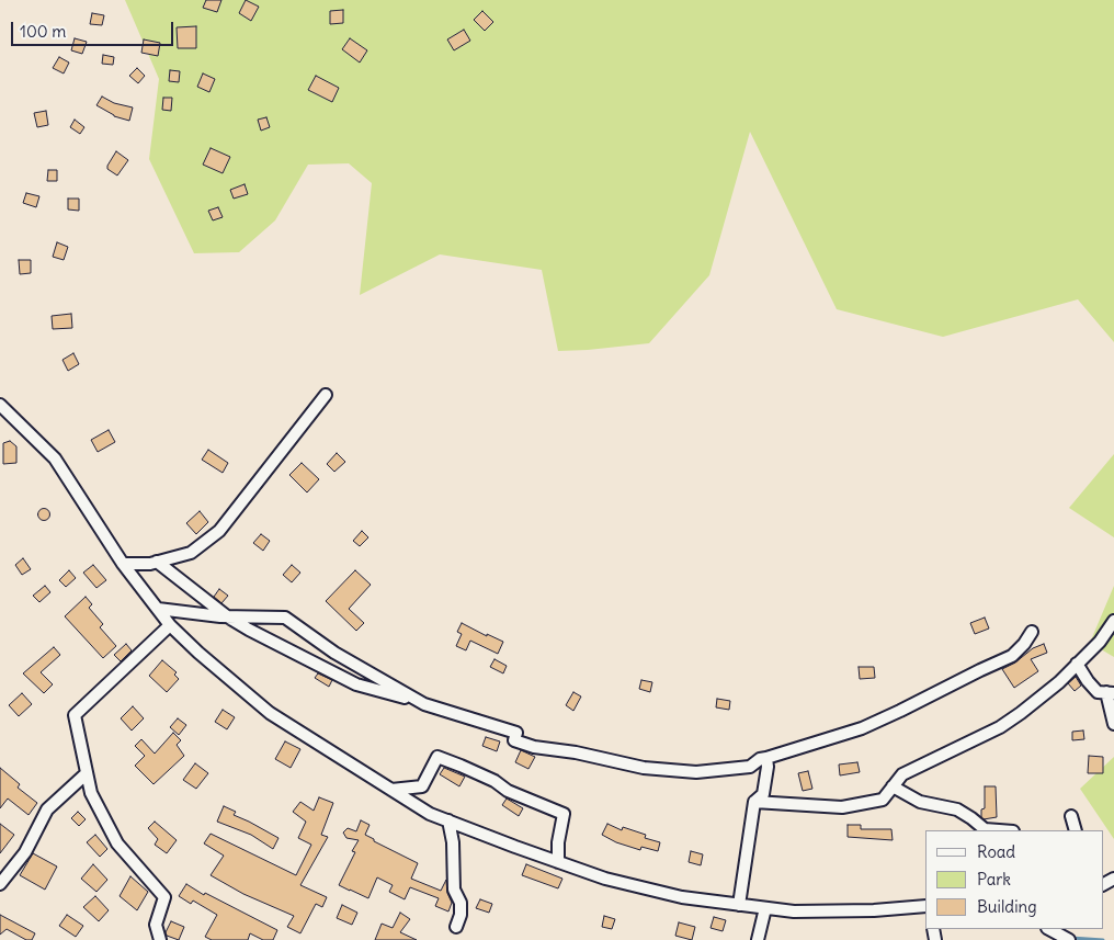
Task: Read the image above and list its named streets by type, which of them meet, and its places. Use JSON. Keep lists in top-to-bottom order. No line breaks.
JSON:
{"legend":["Road","Park","Building"],"scale_bar":"100 m"}
